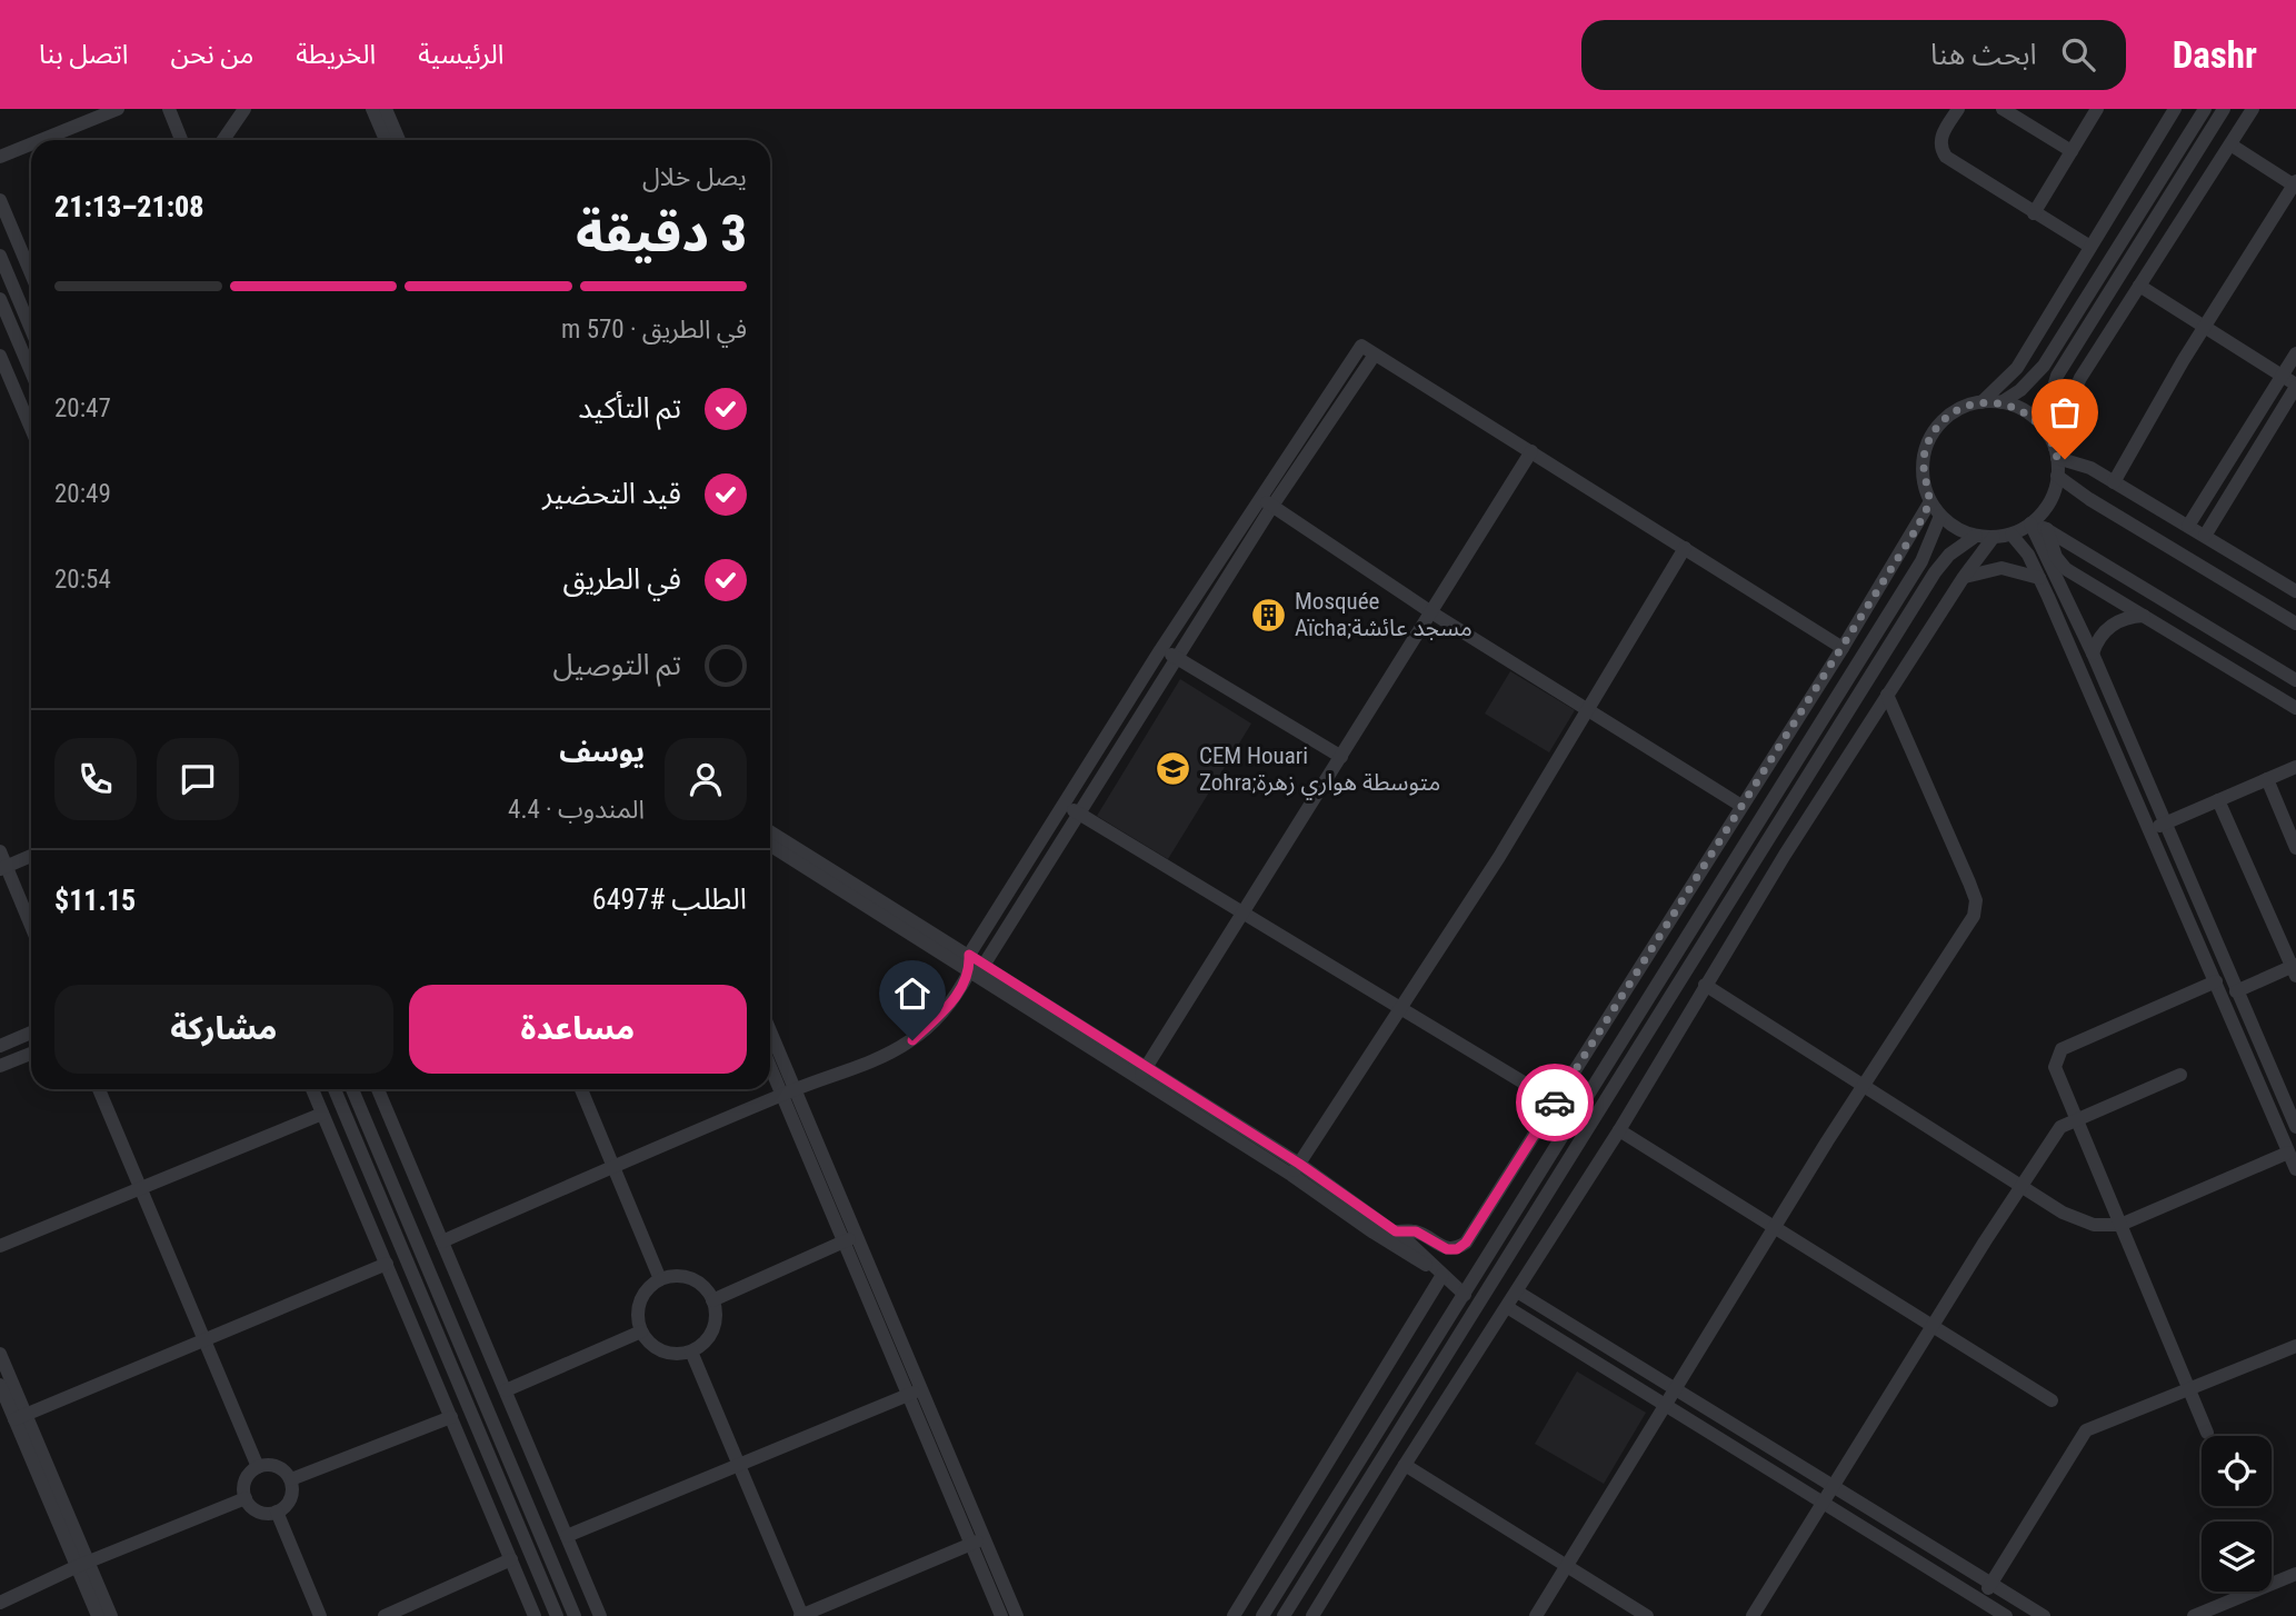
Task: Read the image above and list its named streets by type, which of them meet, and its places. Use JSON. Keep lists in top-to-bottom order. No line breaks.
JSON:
{"places":{"building":["Mosquée Aïcha;مسجد عائشة"],"school or university":["CEM Houari Zohra;متوسطة هواري زهرة"]},"page":{"header":"Dashr","search":"ابحث هنا","nav":["الرئيسية","الخريطة","من نحن","اتصل بنا"],"heading":["3 دقيقة","يصل خلال","21:08–21:13"],"panel":["يوسف","المندوب · 4.4","الطلب #6497","$11.15"],"bar":"في الطريق · 570 m","list":[["تم التأكيد","20:47"],["قيد التحضير","20:49"],["في الطريق","20:54"],"تم التوصيل"],"buttons":["مساعدة","مشاركة"]}}
